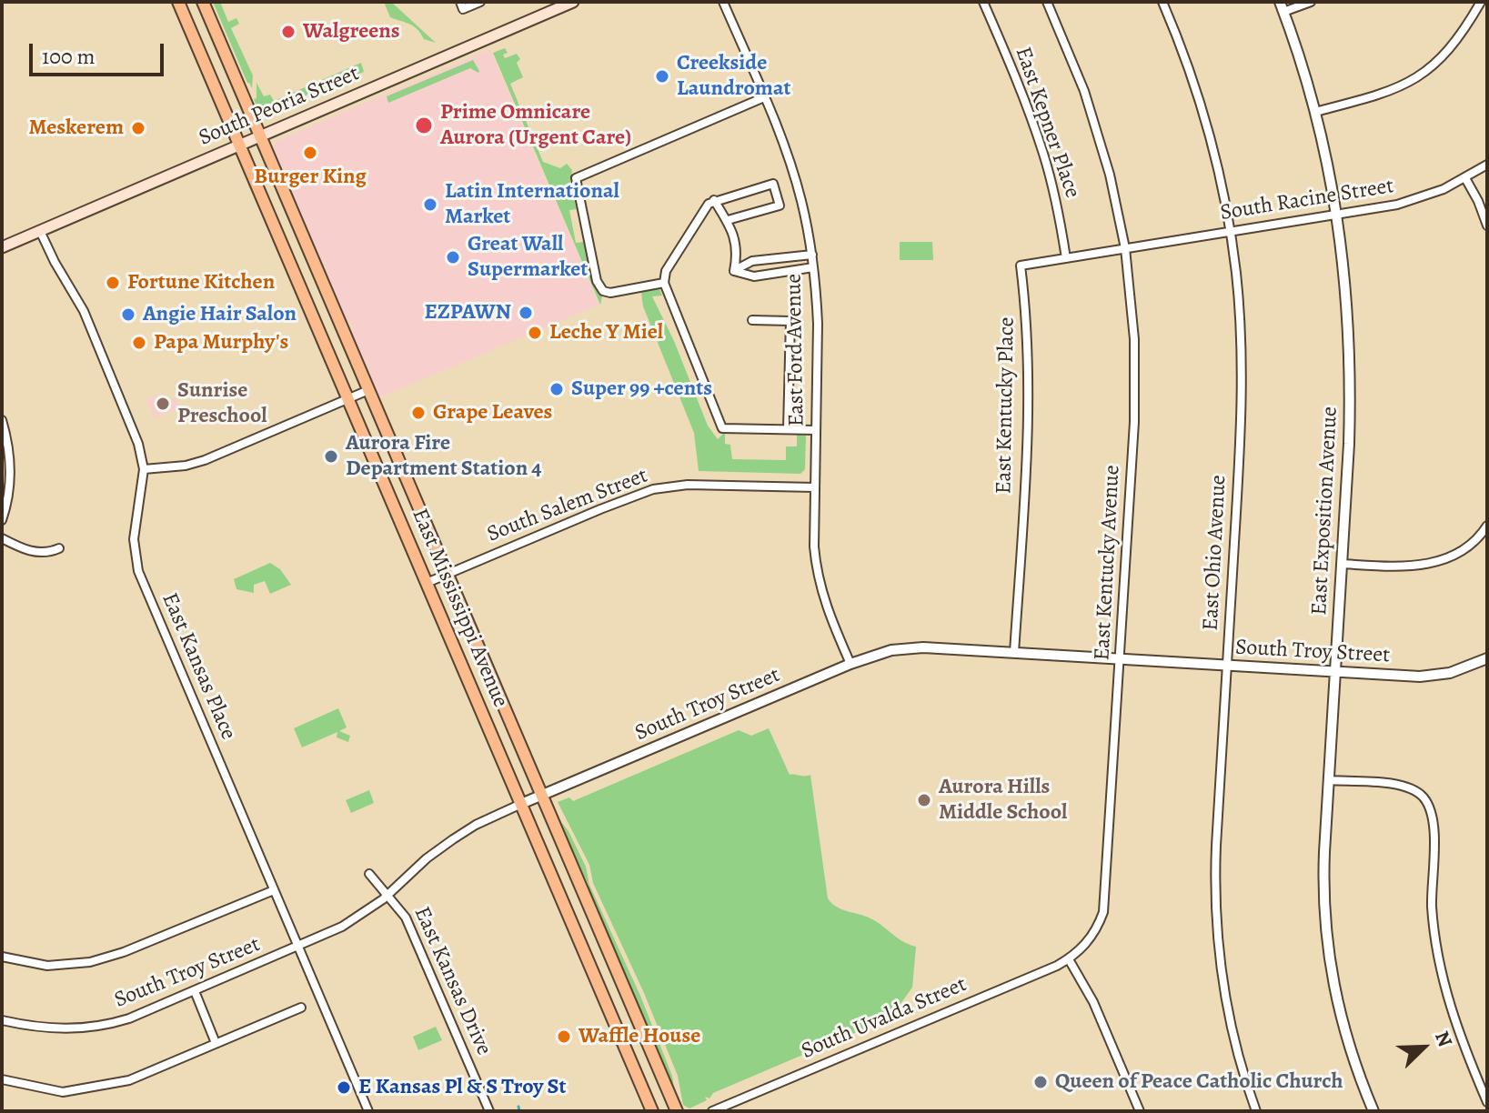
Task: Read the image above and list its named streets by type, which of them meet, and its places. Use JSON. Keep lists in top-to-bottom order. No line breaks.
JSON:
{"streets":{"main road":["South Peoria Street","East Mississippi Avenue"],"street":["East Kepner Place","South Racine Street","East Ford Avenue","East Kentucky Place","South Salem Street","East Exposition Avenue","East Ohio Avenue","East Kentucky Avenue","South Troy Street","East Kansas Place","East Kansas Drive","South Uvalda Street"]},"crossings":[["South Peoria Street","East Mississippi Avenue"],["South Peoria Street","East Kansas Place"],["East Kepner Place","East Kentucky Place"],["South Racine Street","East Kentucky Place"],["South Racine Street","East Exposition Avenue"],["South Racine Street","East Ohio Avenue"],["South Racine Street","East Kentucky Avenue"],["East Ford Avenue","South Salem Street"],["East Ford Avenue","South Troy Street"],["East Kentucky Place","East Kentucky Avenue"],["East Kentucky Place","South Troy Street"],["South Salem Street","East Mississippi Avenue"],["East Exposition Avenue","South Troy Street"],["East Ohio Avenue","South Troy Street"],["East Kentucky Avenue","South Troy Street"],["East Kentucky Avenue","South Uvalda Street"],["East Mississippi Avenue","South Troy Street"],["South Troy Street","East Kansas Place"],["South Troy Street","East Kansas Drive"]],"places":["Walgreens","Creekside Laundromat","Prime Omnicare Aurora (Urgent Care)","Meskerem","Burger King","Latin International Market","Great Wall Supermarket","Fortune Kitchen","EZPAWN","Angie Hair Salon","Leche Y Miel","Papa Murphy's","Super 99 +cents","Sunrise Preschool","Grape Leaves","Aurora Fire Department Station 4","Aurora Hills Middle School","Waffle House","Queen of Peace Catholic Church","E Kansas Pl & S Troy St"],"scale_bar":"100 m","north":"top right"}
